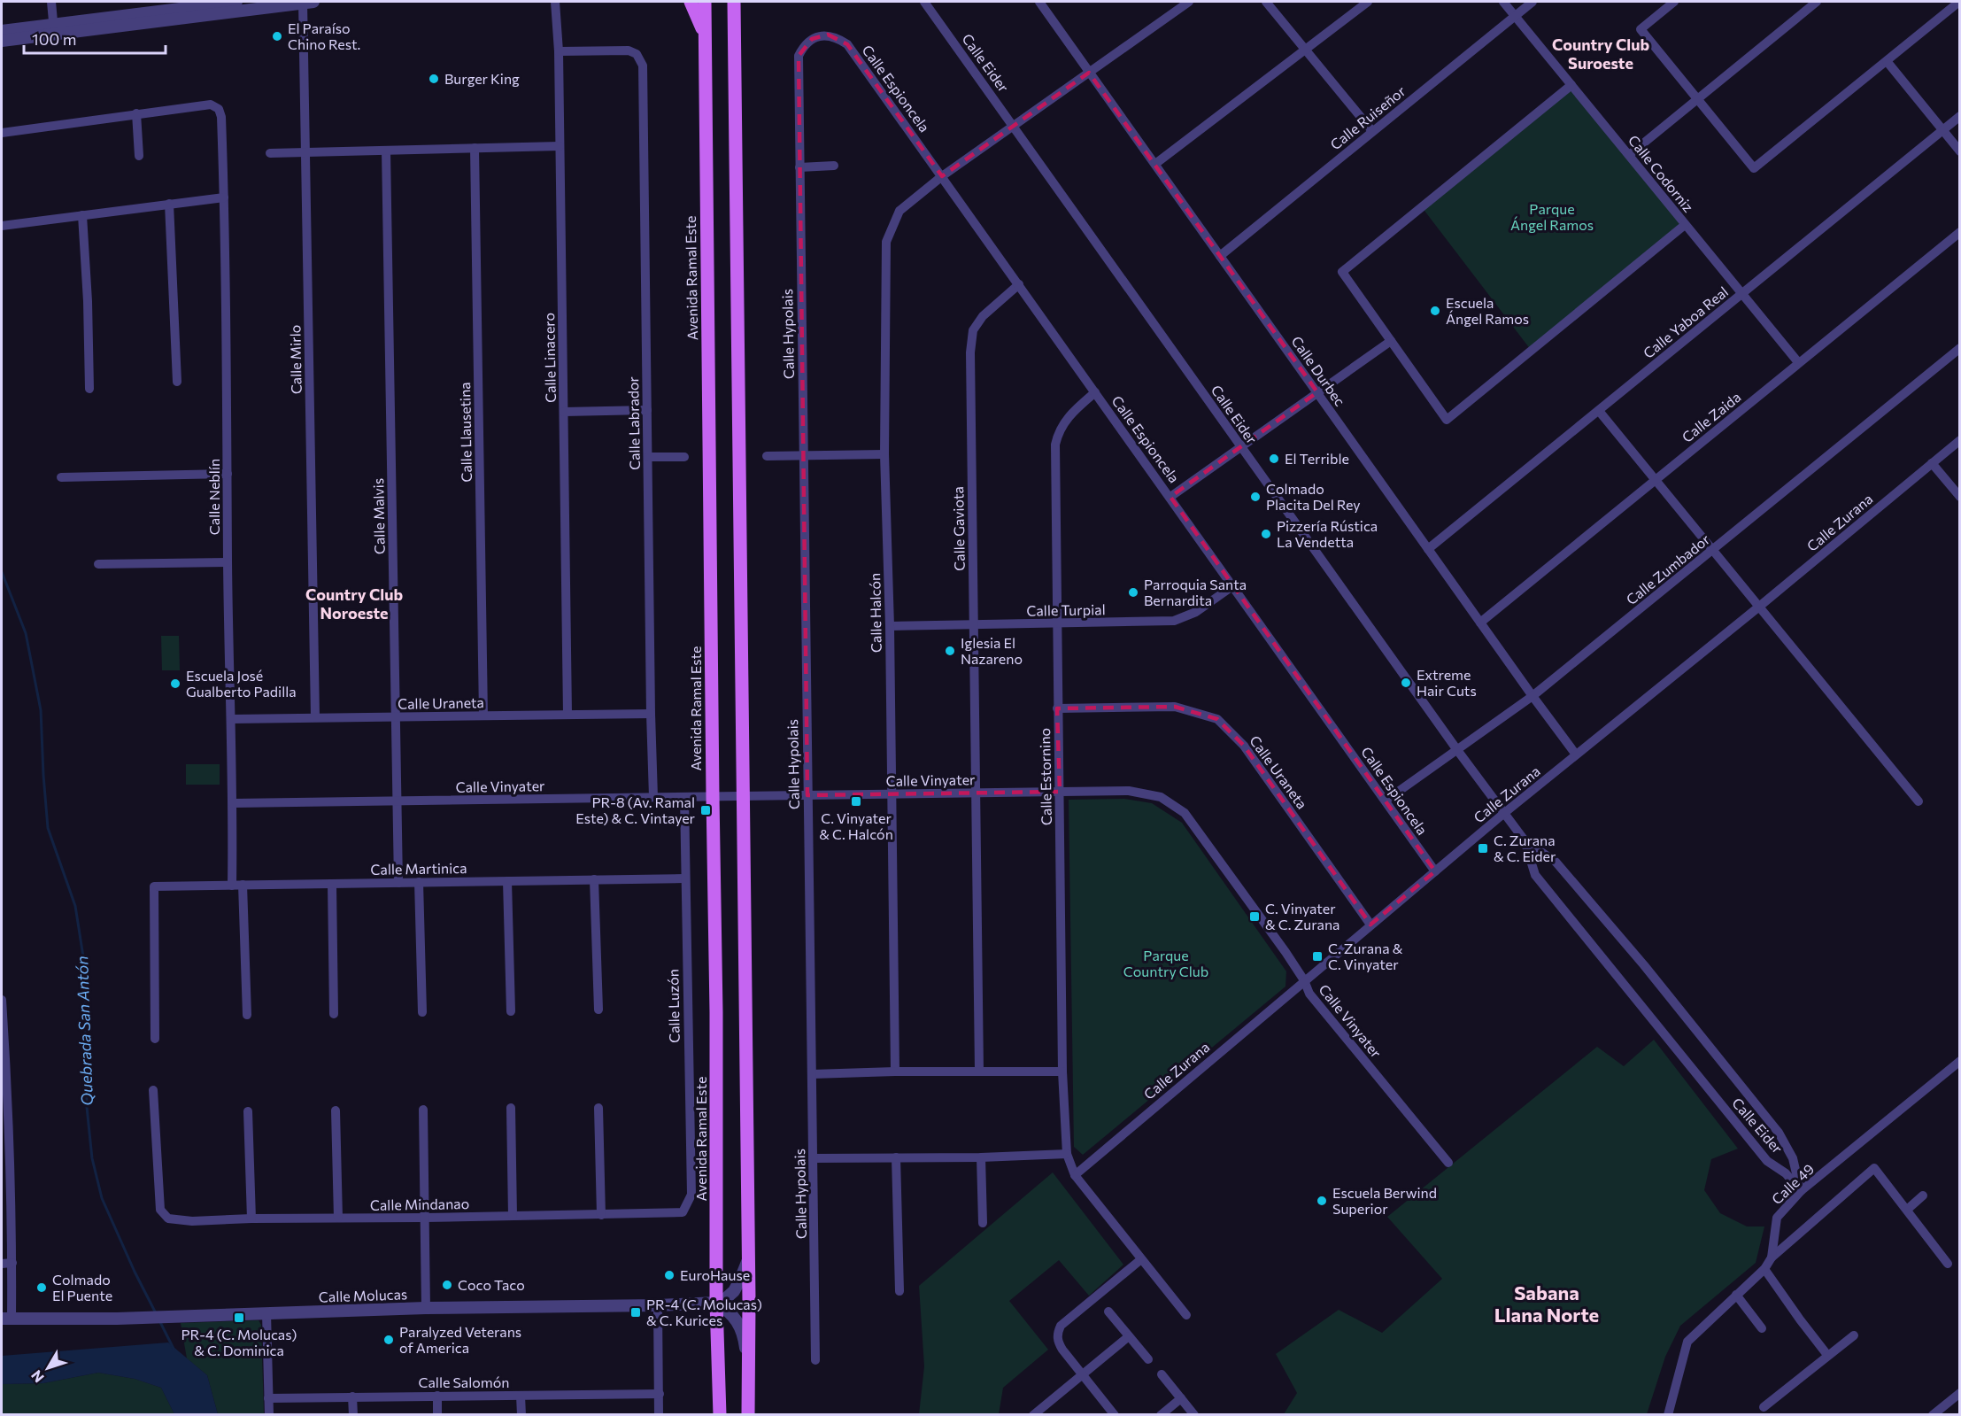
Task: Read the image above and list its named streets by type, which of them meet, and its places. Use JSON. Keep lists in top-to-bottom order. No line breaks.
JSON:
{"streets":{"main road":["Avenida Ramal Este"],"street":["Calle Eider","Calle Espioncela","Calle Ruiseñor","Calle Codorniz","Calle Yaboa Real","Calle Hypolais","Calle Linacero","Calle Mirlo","Calle Durbec","Calle Zaida","Calle Labrador","Calle Llausetina","Calle Neblín","Calle Malvis","Calle Zurana","Calle Gaviota","Calle Zumbador","Calle Turpial","Calle Halcón","Calle Uraneta","Calle Estornino","Calle Vinyater","Calle Martinica","Calle Luzón","Calle 49","Calle Mindanao","Calle Molucas","Calle Salomón"]},"crossings":[["Calle Eider","Calle Zurana"],["Calle Eider","Calle Zumbador"],["Calle Eider","Calle Halcón"],["Calle Eider","Calle 49"],["Calle Espioncela","Calle Hypolais"],["Calle Espioncela","Calle Zurana"],["Calle Espioncela","Calle Gaviota"],["Calle Espioncela","Calle Zumbador"],["Calle Espioncela","Calle Turpial"],["Calle Espioncela","Calle Halcón"],["Calle Espioncela","Calle Estornino"],["Calle Ruiseñor","Calle Codorniz"],["Calle Ruiseñor","Calle Durbec"],["Calle Codorniz","Calle Yaboa Real"],["Calle Codorniz","Calle Zaida"],["Avenida Ramal Este","Calle Vinyater"],["Avenida Ramal Este","Calle Molucas"],["Calle Yaboa Real","Calle Durbec"],["Calle Hypolais","Calle Vinyater"],["Calle Linacero","Calle Labrador"],["Calle Linacero","Calle Uraneta"],["Calle Mirlo","Calle Uraneta"],["Calle Durbec","Calle Zaida"],["Calle Durbec","Calle Zurana"],["Calle Durbec","Calle Zumbador"],["Calle Durbec","Calle Halcón"],["Calle Labrador","Calle Uraneta"],["Calle Labrador","Calle Vinyater"],["Calle Llausetina","Calle Uraneta"],["Calle Neblín","Calle Uraneta"],["Calle Neblín","Calle Vinyater"],["Calle Neblín","Calle Martinica"],["Calle Malvis","Calle Uraneta"],["Calle Malvis","Calle Vinyater"],["Calle Malvis","Calle Martinica"],["Calle Zurana","Calle Uraneta"],["Calle Zurana","Calle Estornino"],["Calle Zurana","Calle Vinyater"],["Calle Gaviota","Calle Turpial"],["Calle Gaviota","Calle Vinyater"],["Calle Turpial","Calle Halcón"],["Calle Turpial","Calle Estornino"],["Calle Halcón","Calle Vinyater"],["Calle Uraneta","Calle Estornino"],["Calle Estornino","Calle Vinyater"],["Calle Vinyater","Calle Luzón"],["Calle Martinica","Calle Luzón"],["Calle Luzón","Calle Mindanao"]],"districts":["Country Club Suroeste","Country Club Noroeste","Sabana Llana Norte"],"water":["Quebrada San Antón"],"parks":["Parque Ángel Ramos","Parque Country Club"],"places":{"other":["El Paraíso Chino Rest.","Burger King","Escuela Ángel Ramos","El Terrible","Colmado Placita Del Rey","Pizzería Rústica La Vendetta","Parroquia Santa Bernardita","Iglesia El Nazareno","Extreme Hair Cuts","Escuela José Gualberto Padilla","Escuela Berwind Superior","EuroHause","Coco Taco","Colmado El Puente","Paralyzed Veterans of America"],"transit":["C. Vinyater & C. Halcón","PR-8 (Av. Ramal Este) & C. Vintayer","C. Zurana & C. Eider","C. Vinyater & C. Zurana","C. Zurana & C. Vinyater","PR-4 (C. Molucas) & C. Kurices","PR-4 (C. Molucas) & C. Dominica"]},"scale_bar":"100 m","north":"bottom left"}
